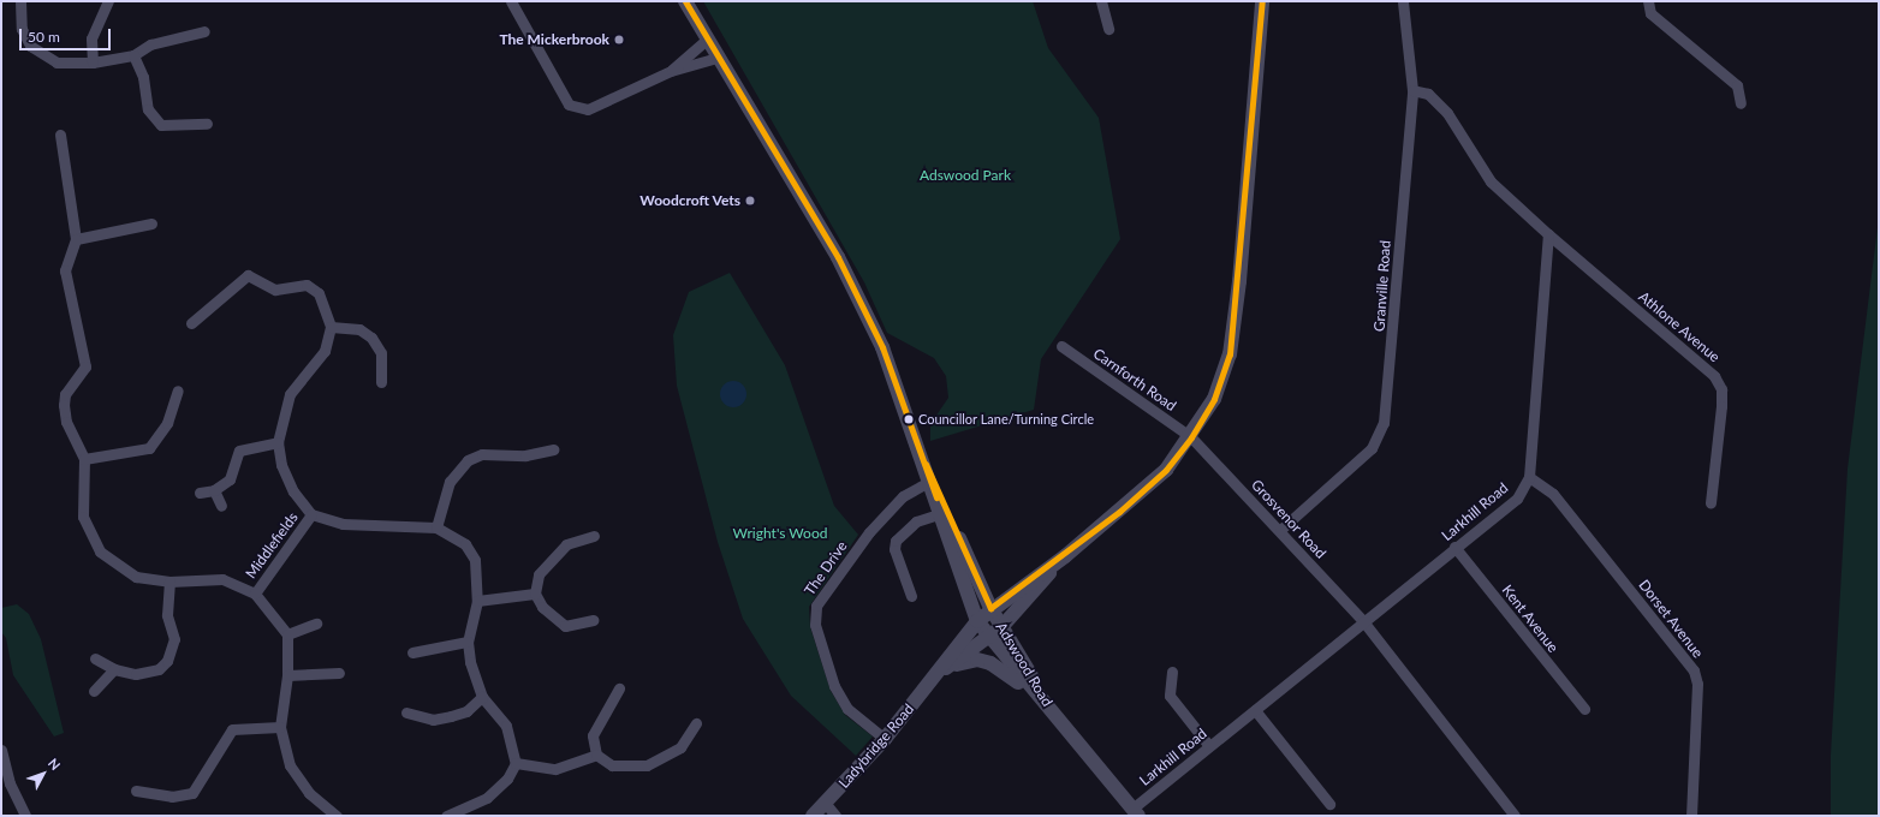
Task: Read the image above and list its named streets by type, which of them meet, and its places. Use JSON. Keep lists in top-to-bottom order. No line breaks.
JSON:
{"streets":{"street":["Granville Road","Athlone Avenue","Carnforth Road","Larkhill Road","Grosvenor Road","Middlefields","The Drive","Kent Avenue","Dorset Avenue","Adswood Road","Ladybridge Road"]},"crossings":[["Granville Road","Grosvenor Road"],["Athlone Avenue","Larkhill Road"],["Carnforth Road","Grosvenor Road"],["Larkhill Road","Grosvenor Road"],["Larkhill Road","Kent Avenue"],["Larkhill Road","Dorset Avenue"],["Larkhill Road","Adswood Road"],["The Drive","Ladybridge Road"],["Adswood Road","Ladybridge Road"]],"parks":["Adswood Park","Wright's Wood"],"places":["The Mickerbrook","Woodcroft Vets","Councillor Lane/Turning Circle"],"scale_bar":"50 m","north":"top right"}
